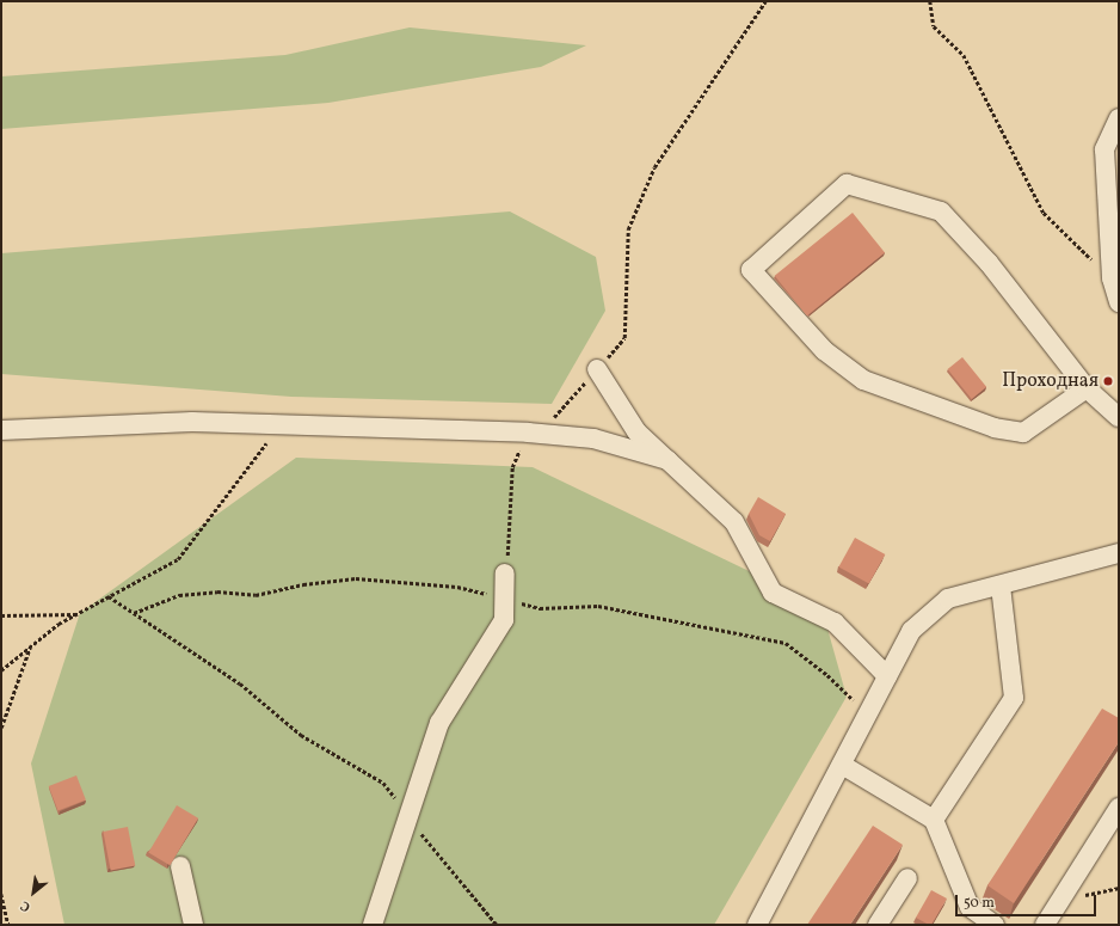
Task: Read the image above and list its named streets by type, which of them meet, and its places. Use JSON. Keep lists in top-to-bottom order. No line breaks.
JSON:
{"places":["Проходная"],"scale_bar":"50 m","north":"bottom left"}
